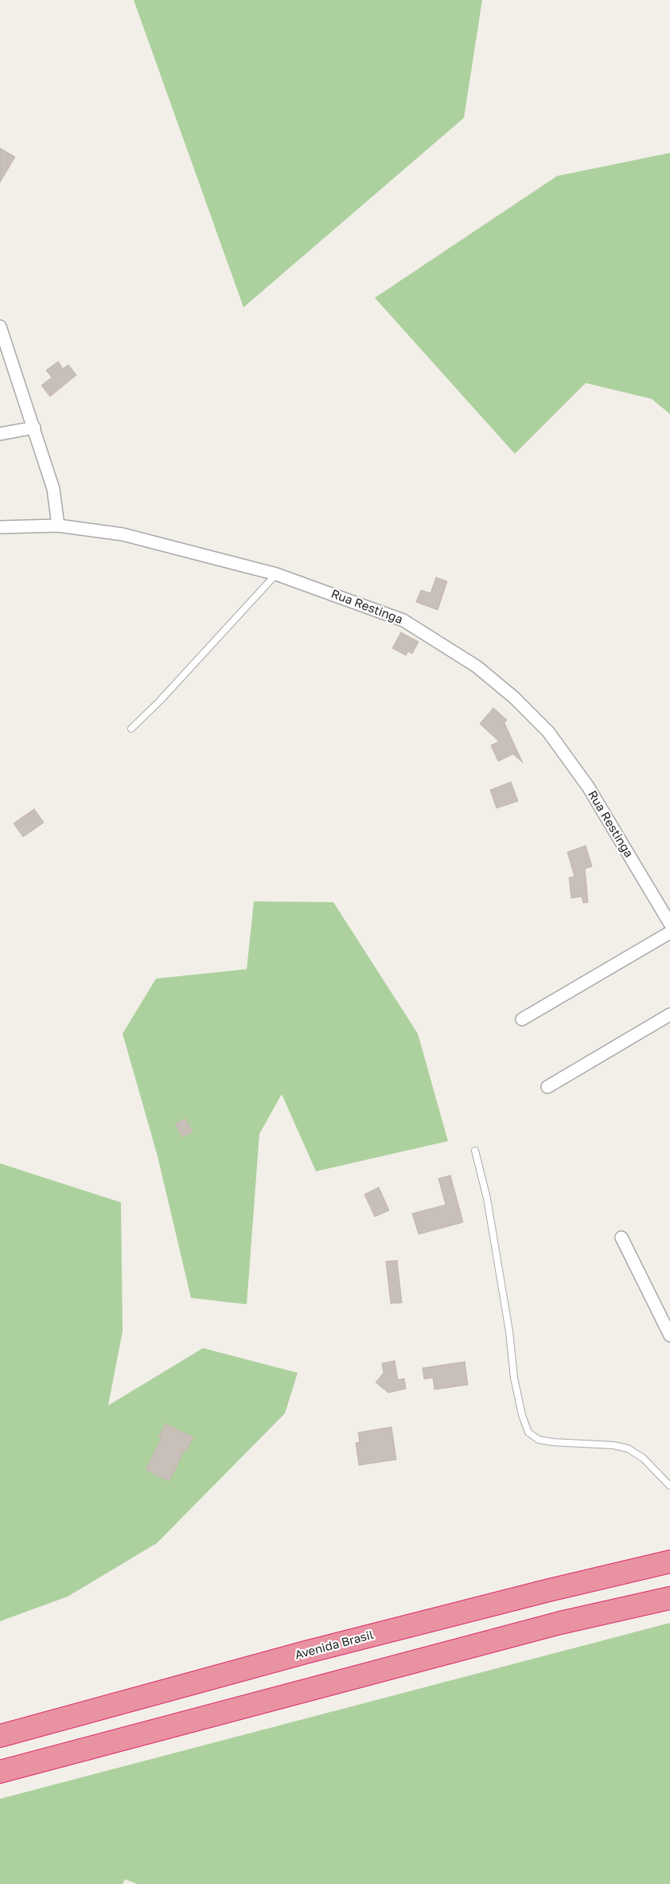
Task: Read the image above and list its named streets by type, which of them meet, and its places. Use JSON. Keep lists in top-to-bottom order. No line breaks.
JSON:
{"streets":{"highway":["Avenida Brasil"],"street":["Rua Restinga"]}}
